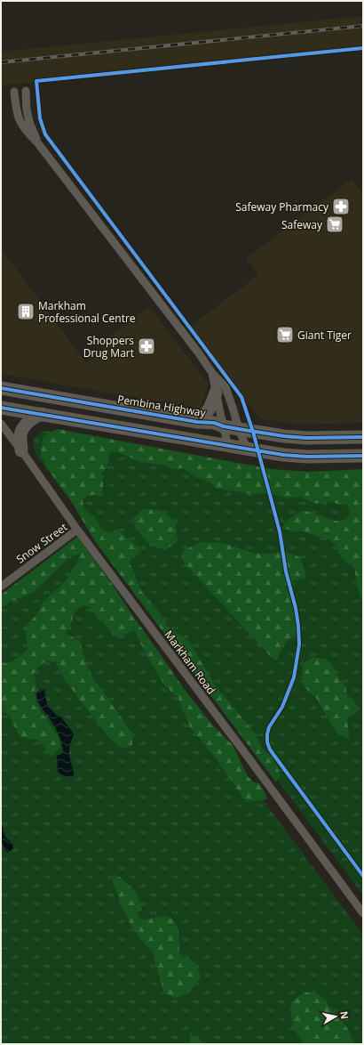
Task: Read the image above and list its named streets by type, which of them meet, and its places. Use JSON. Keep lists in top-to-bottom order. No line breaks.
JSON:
{"streets":{"main road":["Pembina Highway"],"street":["Snow Street","Markham Road"]},"crossings":[["Snow Street","Markham Road"]],"places":{"pharmacy":["Safeway Pharmacy","Shoppers Drug Mart"],"supermarket":["Safeway","Giant Tiger"],"building":["Markham Professional Centre"]},"north":"right"}
